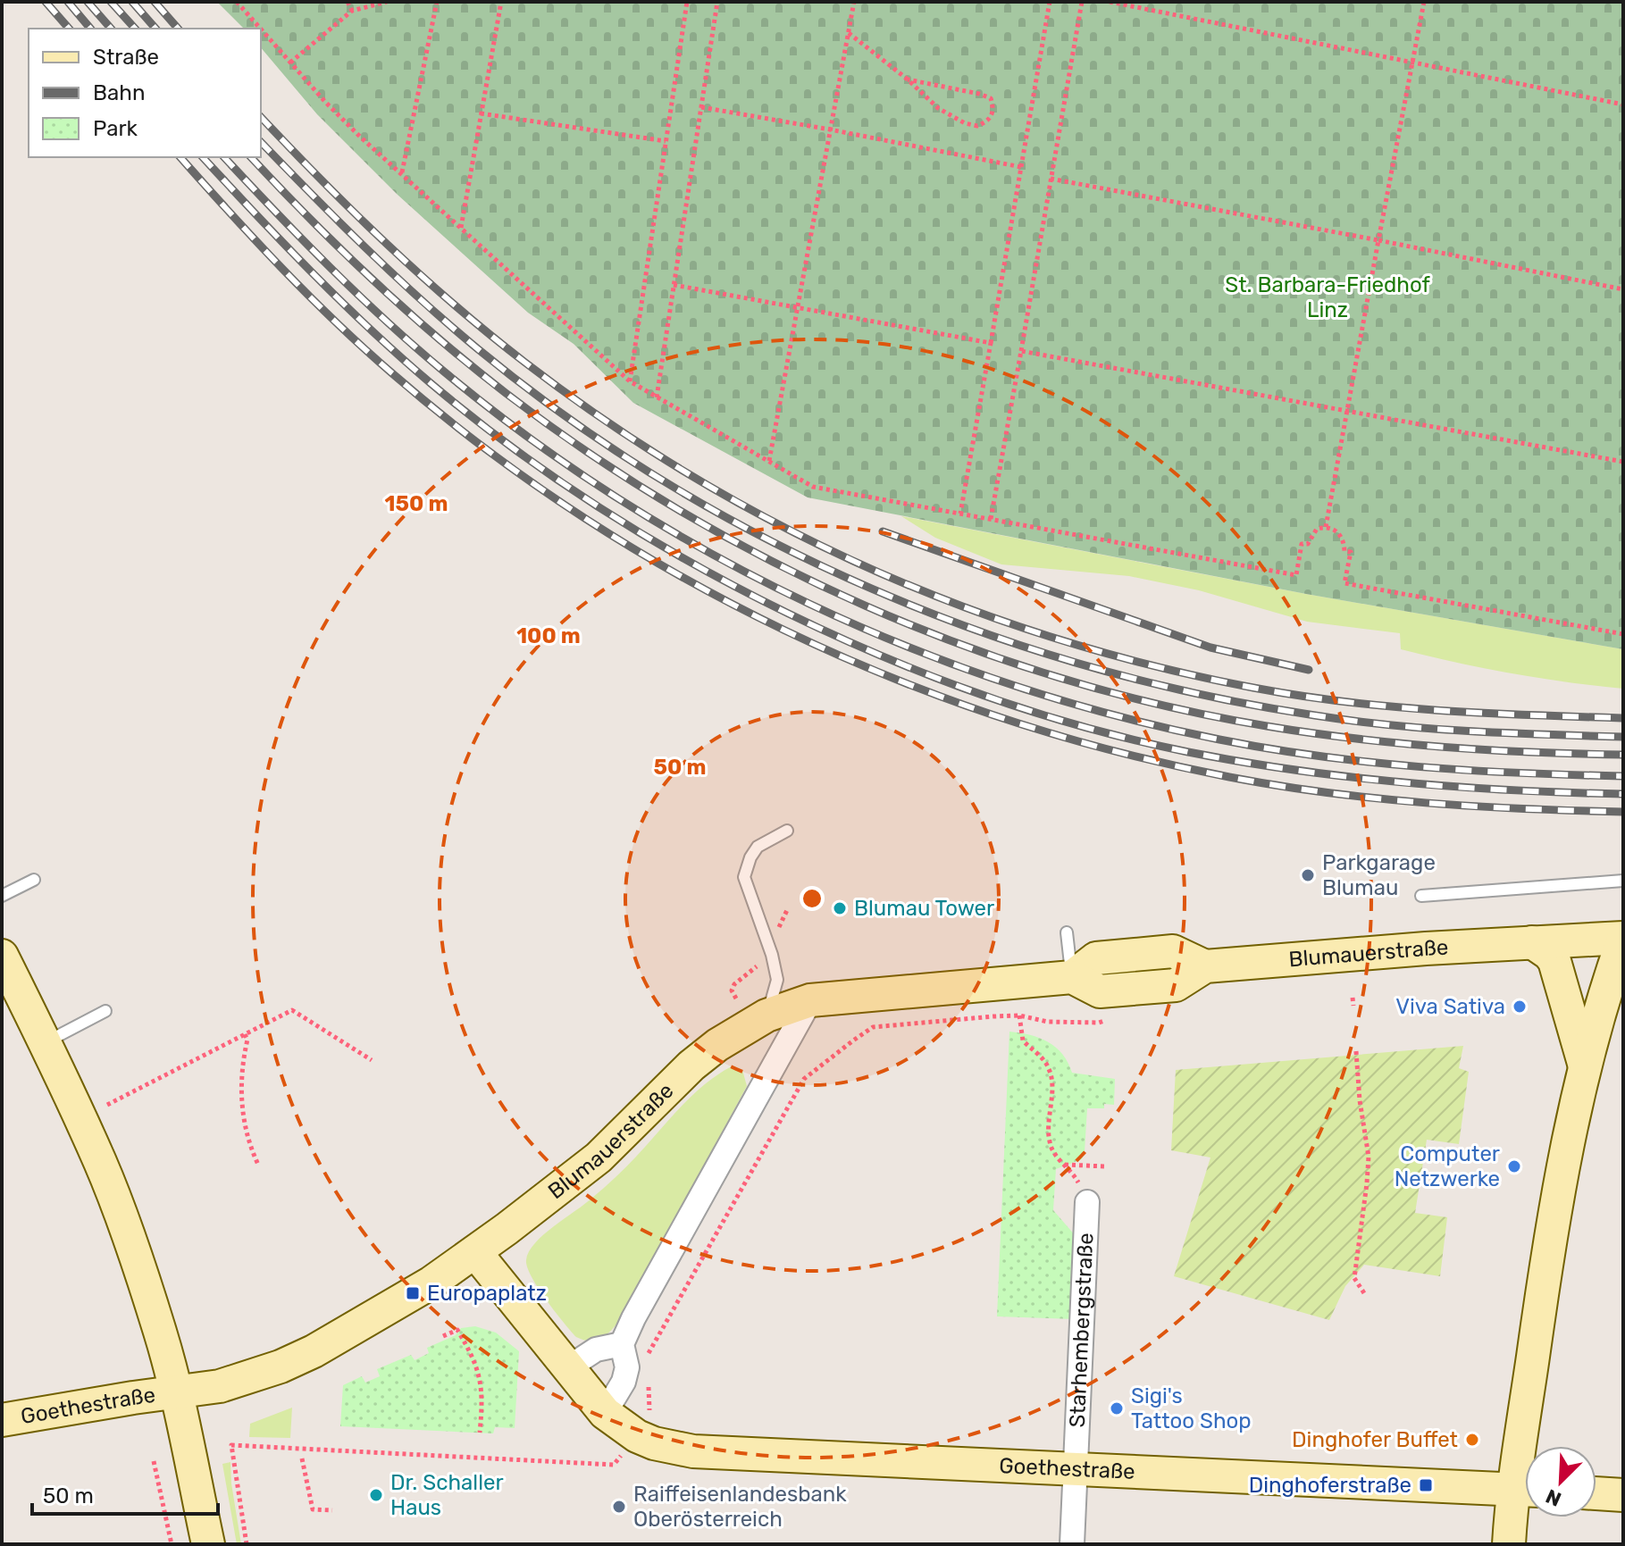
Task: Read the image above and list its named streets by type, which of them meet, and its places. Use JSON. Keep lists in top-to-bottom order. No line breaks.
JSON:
{"streets":{"main road":["Blumauerstraße","Goethestraße"],"street":["Starhembergstraße"]},"crossings":[["Blumauerstraße","Goethestraße"],["Starhembergstraße","Goethestraße"]],"parks":["St. Barbara-Friedhof Linz"],"places":{"other":["Parkgarage Blumau","Blumau Tower","Viva Sativa","Computer Netzwerke","Sigi's Tattoo Shop","Dinghofer Buffet","Dr. Schaller Haus","Raiffeisenlandesbank Oberösterreich"],"transit":["Europaplatz","Dinghoferstraße"]},"legend":["Straße","Bahn","Park"],"scale_bar":"50 m","north":"bottom left","rings":["150 m","100 m","50 m"]}
